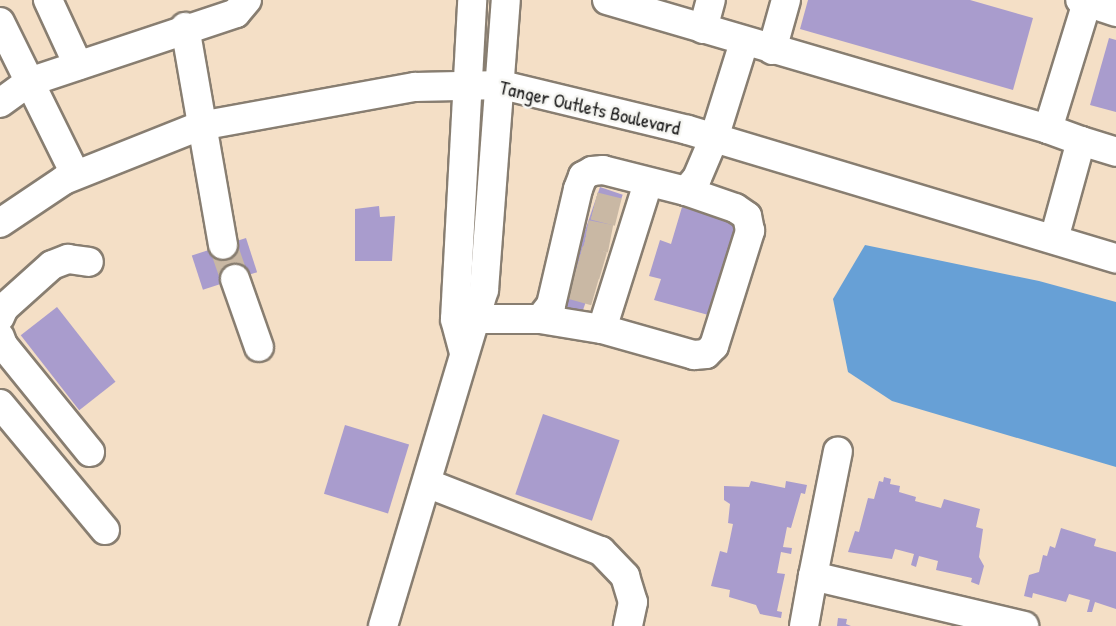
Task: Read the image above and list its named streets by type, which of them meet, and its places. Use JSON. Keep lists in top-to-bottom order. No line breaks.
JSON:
{"streets":{"street":["Tanger Outlets Boulevard"]}}
